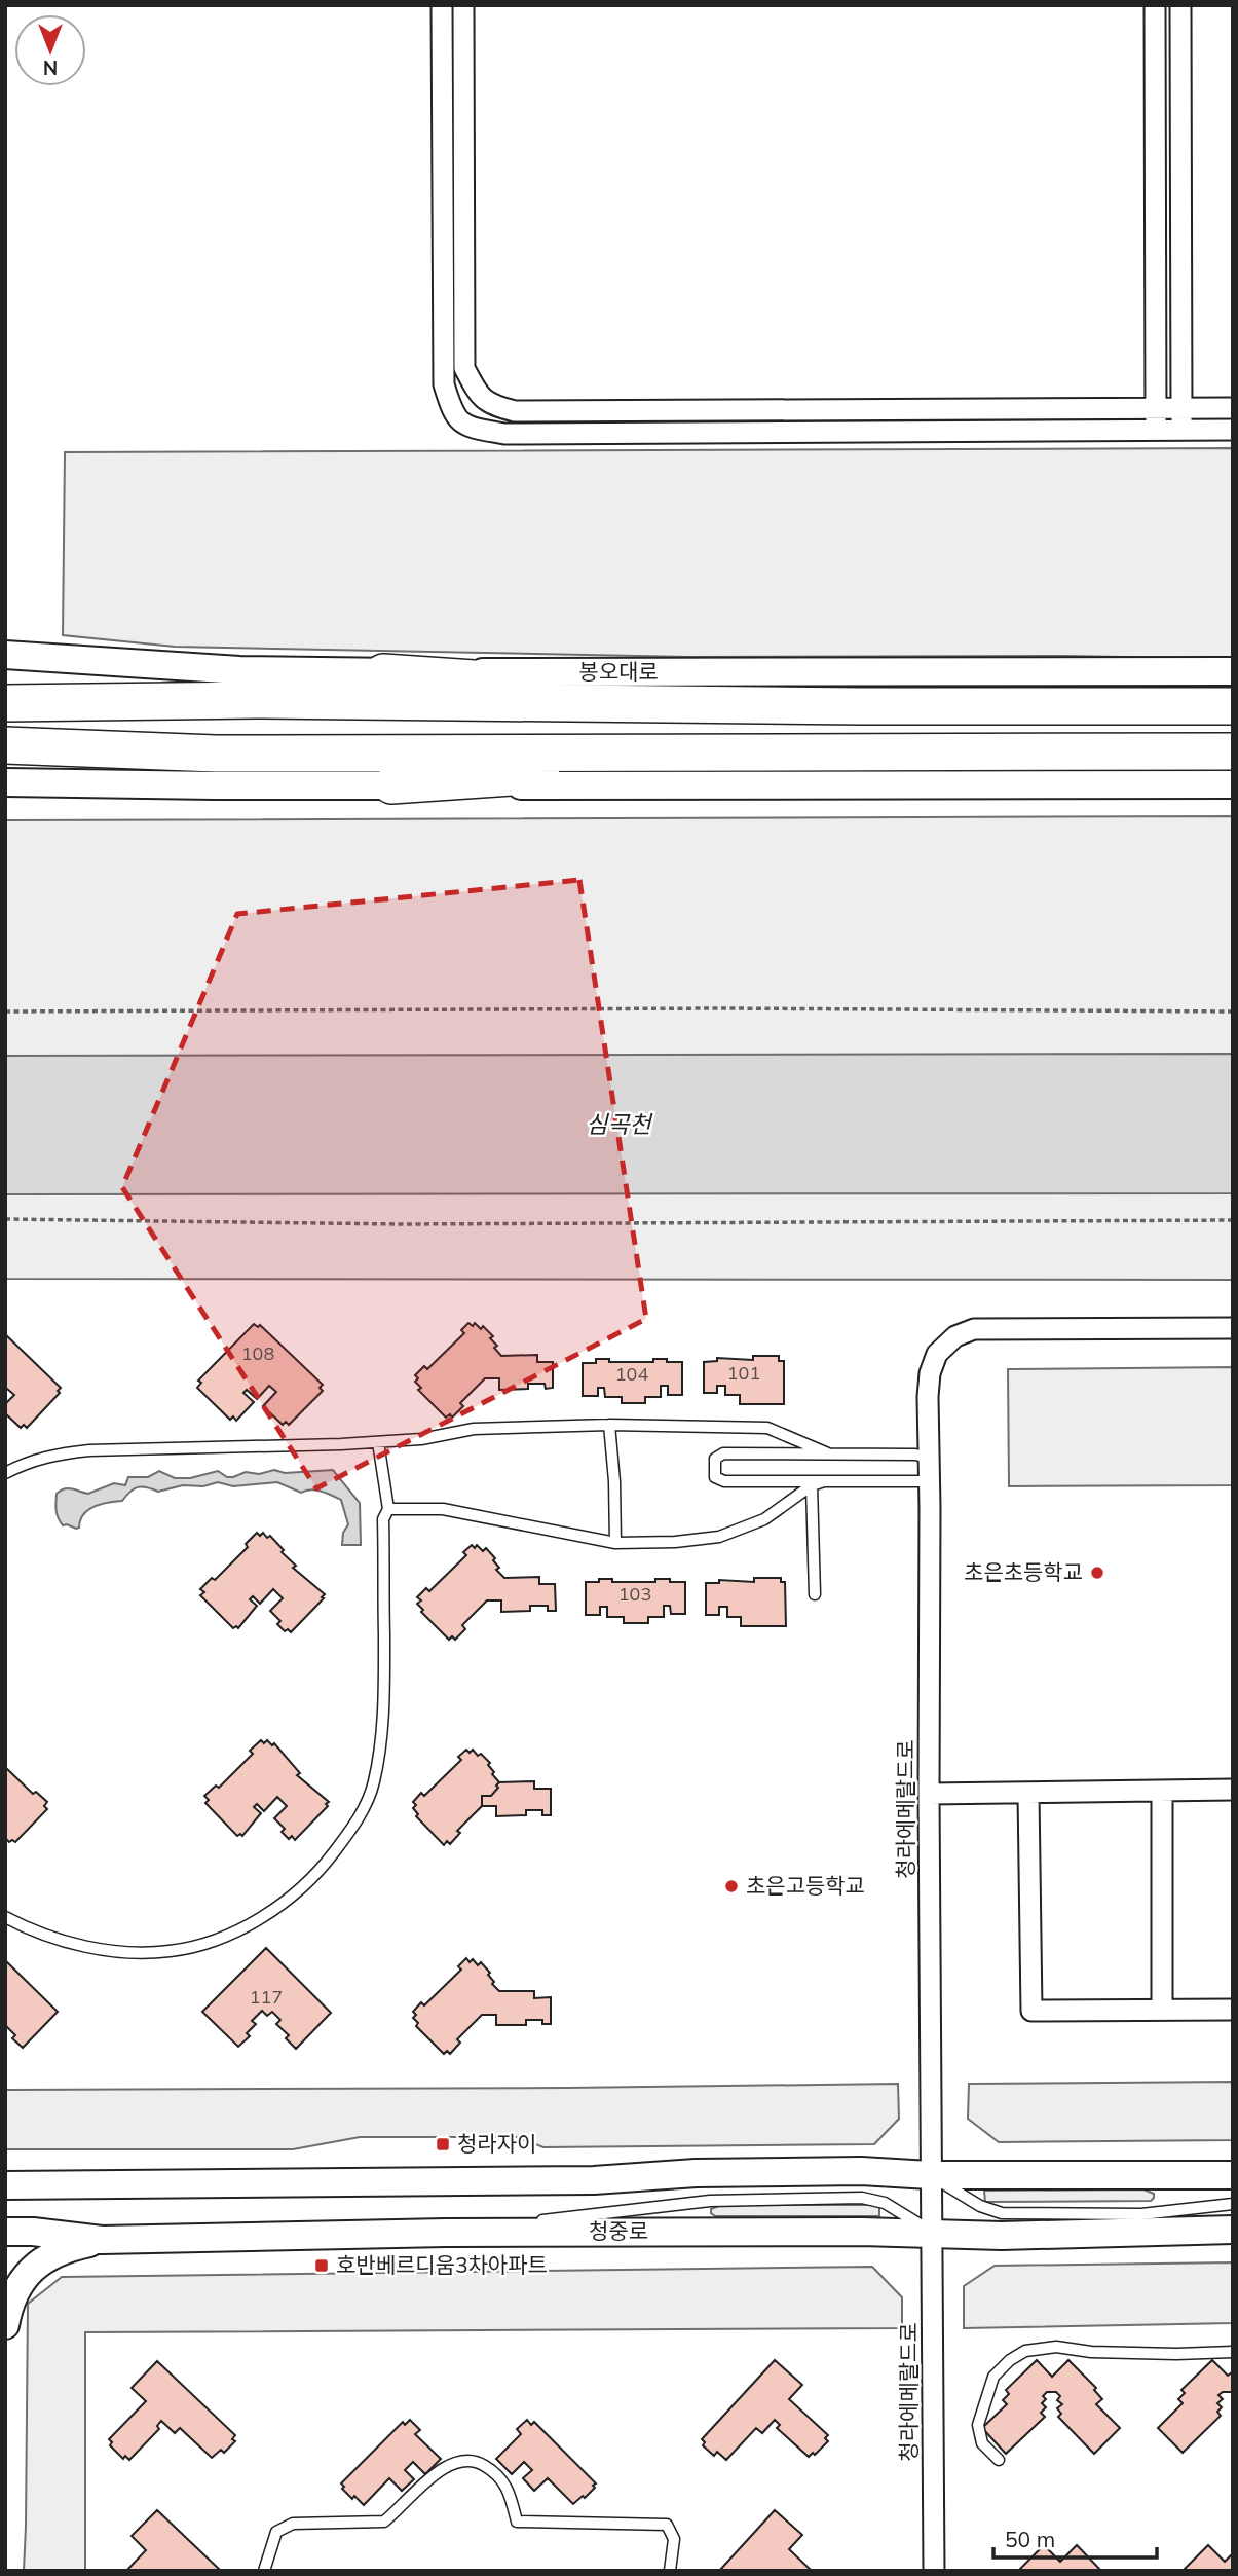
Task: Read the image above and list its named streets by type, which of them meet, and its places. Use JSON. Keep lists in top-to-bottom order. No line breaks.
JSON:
{"streets":{"highway":["봉오대로"],"main road":["청중로"],"street":["청라에메랄드로"]},"crossings":[["청라에메랄드로","청중로"]],"water":["심곡천"],"places":{"other":["초은초등학교","초은고등학교"],"transit":["청라자이","호반베르디움3차아파트"]},"house_numbers":["108","101","104","103","117"],"scale_bar":"50 m","north":"bottom"}
